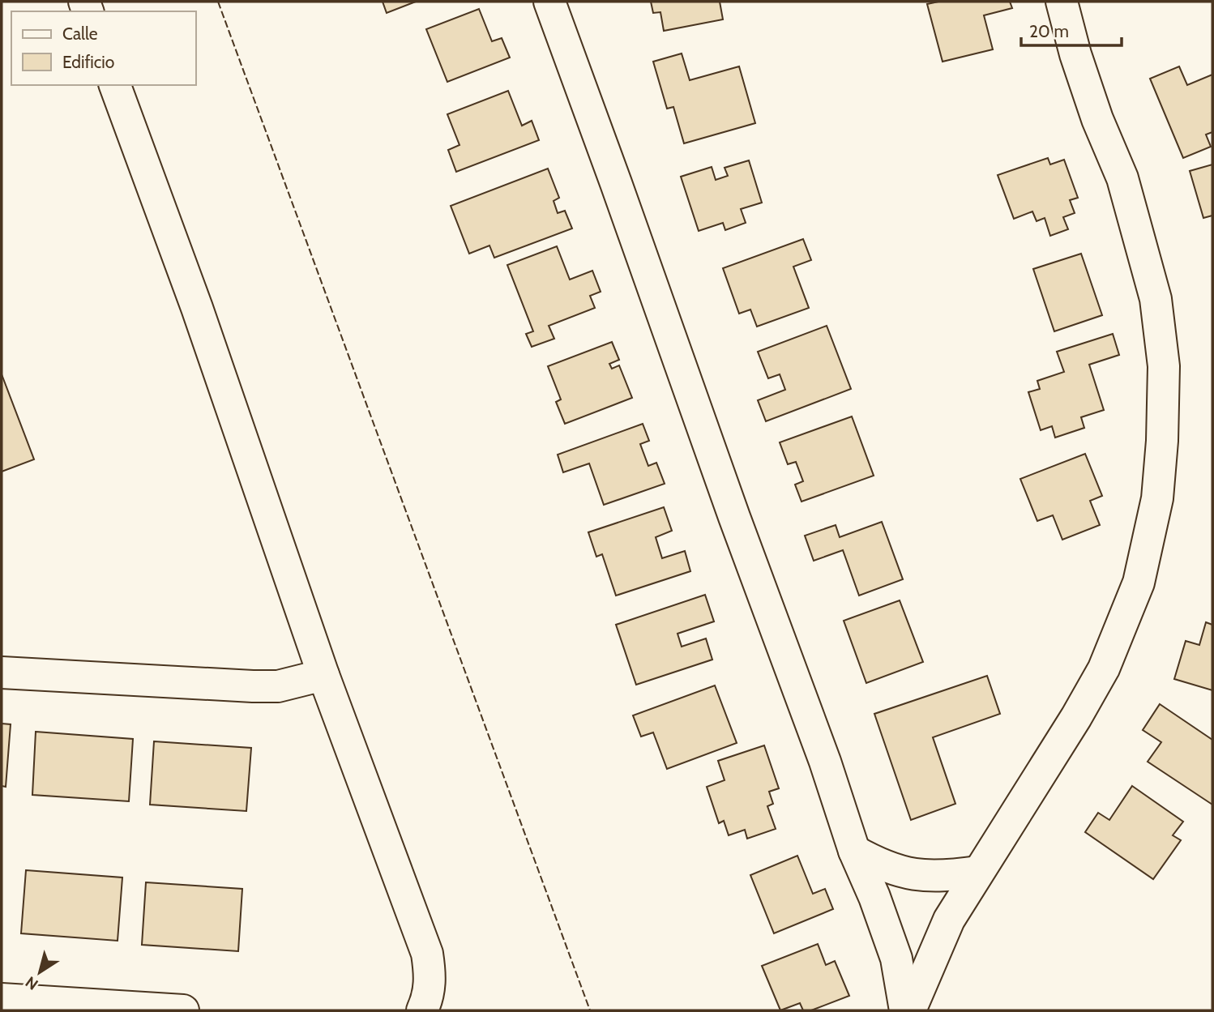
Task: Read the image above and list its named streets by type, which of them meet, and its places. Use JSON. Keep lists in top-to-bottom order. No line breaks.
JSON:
{"legend":["Calle","Edificio"],"scale_bar":"20 m","north":"bottom left"}
